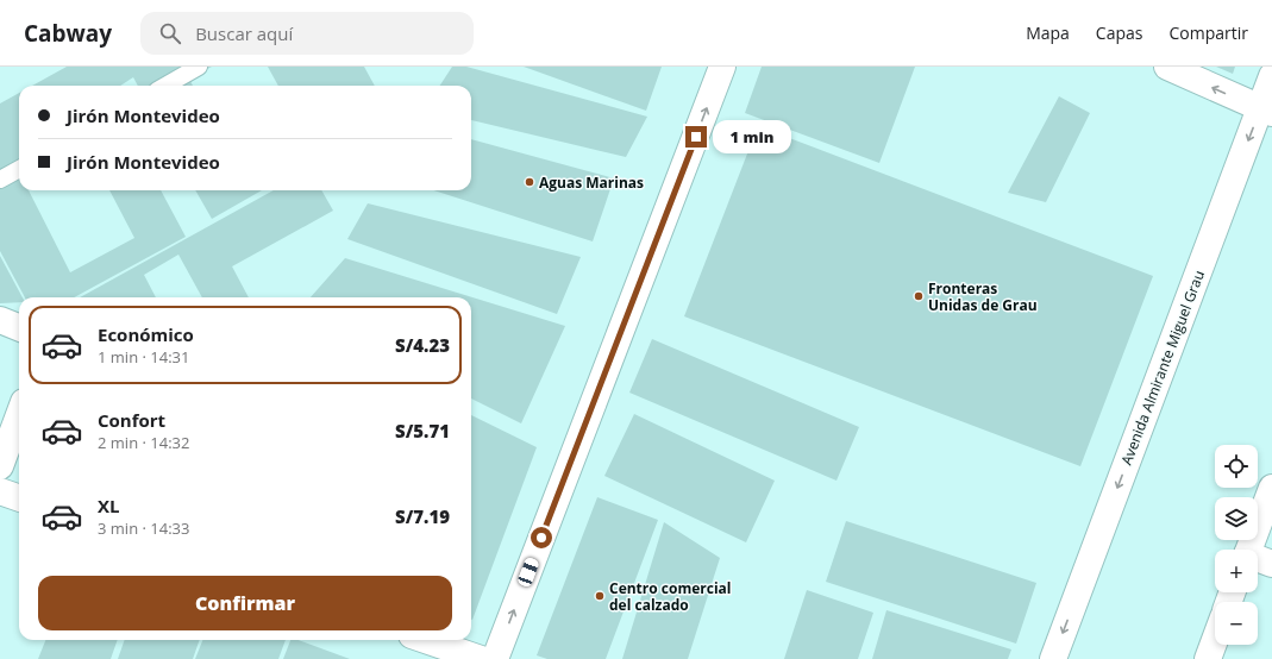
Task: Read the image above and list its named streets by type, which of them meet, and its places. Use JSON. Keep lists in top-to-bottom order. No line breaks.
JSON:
{"streets":{"street":["Avenida Almirante Miguel Grau"]},"one_way":["Avenida Almirante Miguel Grau"],"places":["Aguas Marinas","Fronteras Unidas de Grau","Centro comercial del calzado"],"page":{"header":"Cabway","search":"Buscar aquí","nav":["Mapa","Capas","Compartir"],"banner":["Jirón Montevideo","Jirón Montevideo"],"bubble":"1 min","list":[{"name":"Económico","note":"1 min · 14:31","value":"S/4.23"},{"name":"Confort","note":"2 min · 14:32","value":"S/5.71"},{"name":"XL","note":"3 min · 14:33","value":"S/7.19"}],"map_buttons":["+","−"],"buttons":"Confirmar"}}
